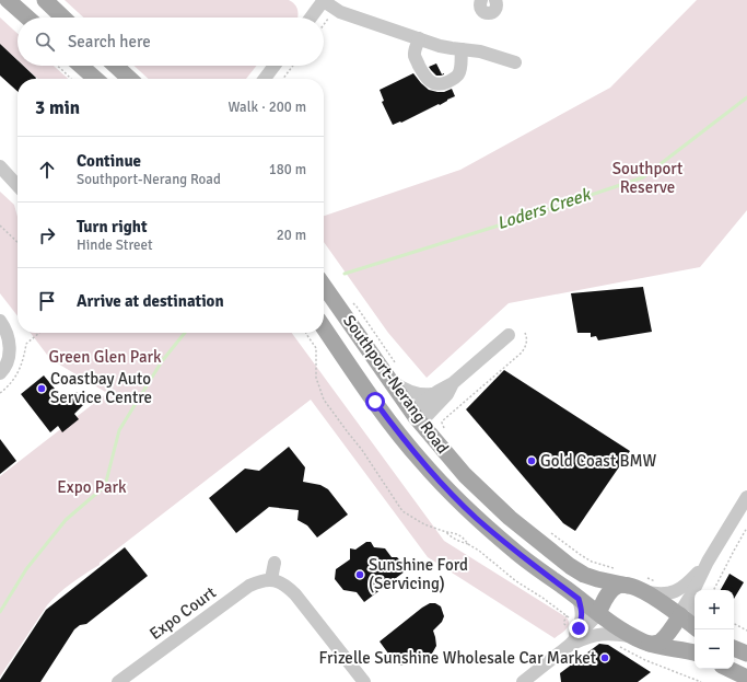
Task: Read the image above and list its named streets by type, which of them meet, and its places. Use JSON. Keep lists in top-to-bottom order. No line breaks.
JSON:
{"streets":{"main road":["Southport-Nerang Road"],"street":["Expo Court"]},"water":["Loders Creek"],"parks":["Southport Reserve","Green Glen Park","Expo Park"],"places":["Coastbay Auto Service Centre","Gold Coast BMW","Sunshine Ford (Servicing)","Frizelle Sunshine Wholesale Car Market"],"page":{"search":"Search here","heading":["3 min","Walk · 200 m"],"list":[["Continue","Southport-Nerang Road","180 m"],["Turn right","Hinde Street","20 m"],"Arrive at destination"],"map_buttons":["+","−"]}}
